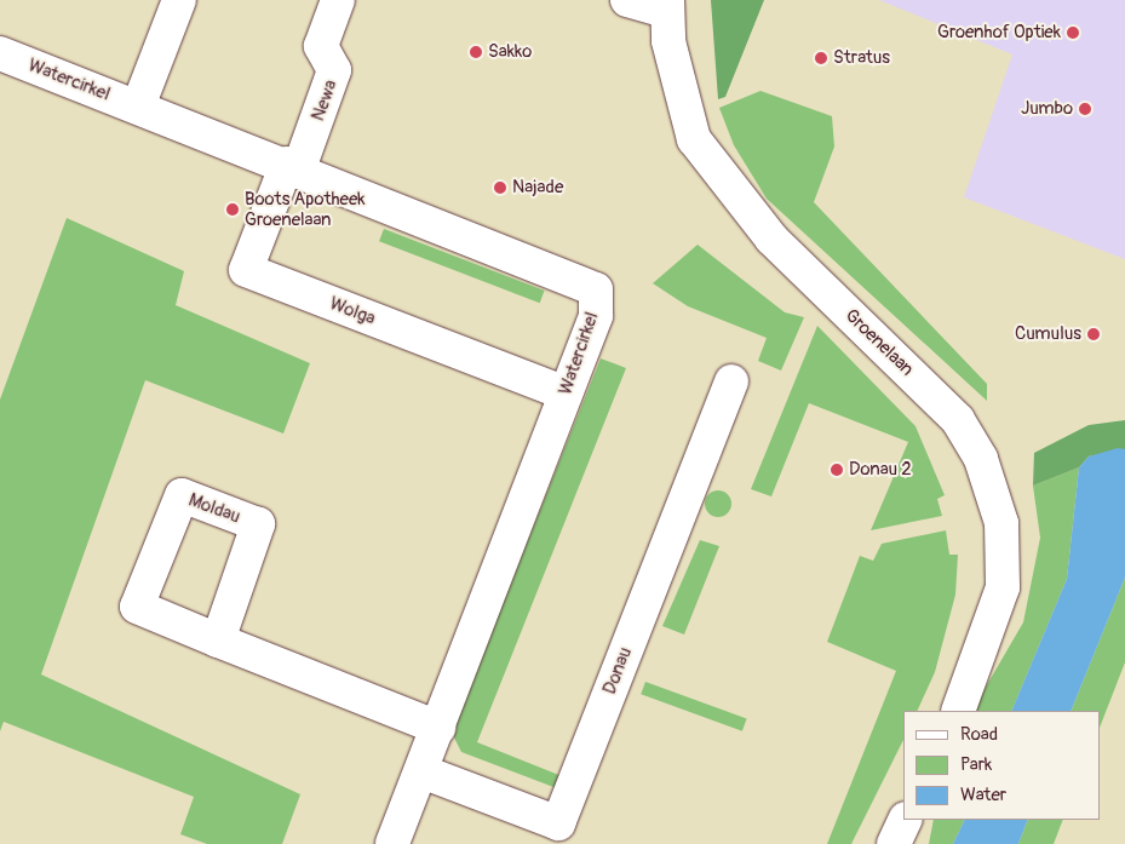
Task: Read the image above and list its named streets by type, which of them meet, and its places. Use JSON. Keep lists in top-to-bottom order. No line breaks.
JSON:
{"streets":{"street":["Watercirkel","Newa","Wolga","Groenelaan","Donau"]},"crossings":[["Watercirkel","Newa"],["Watercirkel","Wolga"],["Watercirkel","Donau"],["Newa","Wolga"]],"places":["Groenhof Optiek","Sakko","Stratus","Jumbo","Najade","Boots Apotheek Groenelaan","Cumulus","Donau 2"],"legend":["Road","Park","Water"]}
